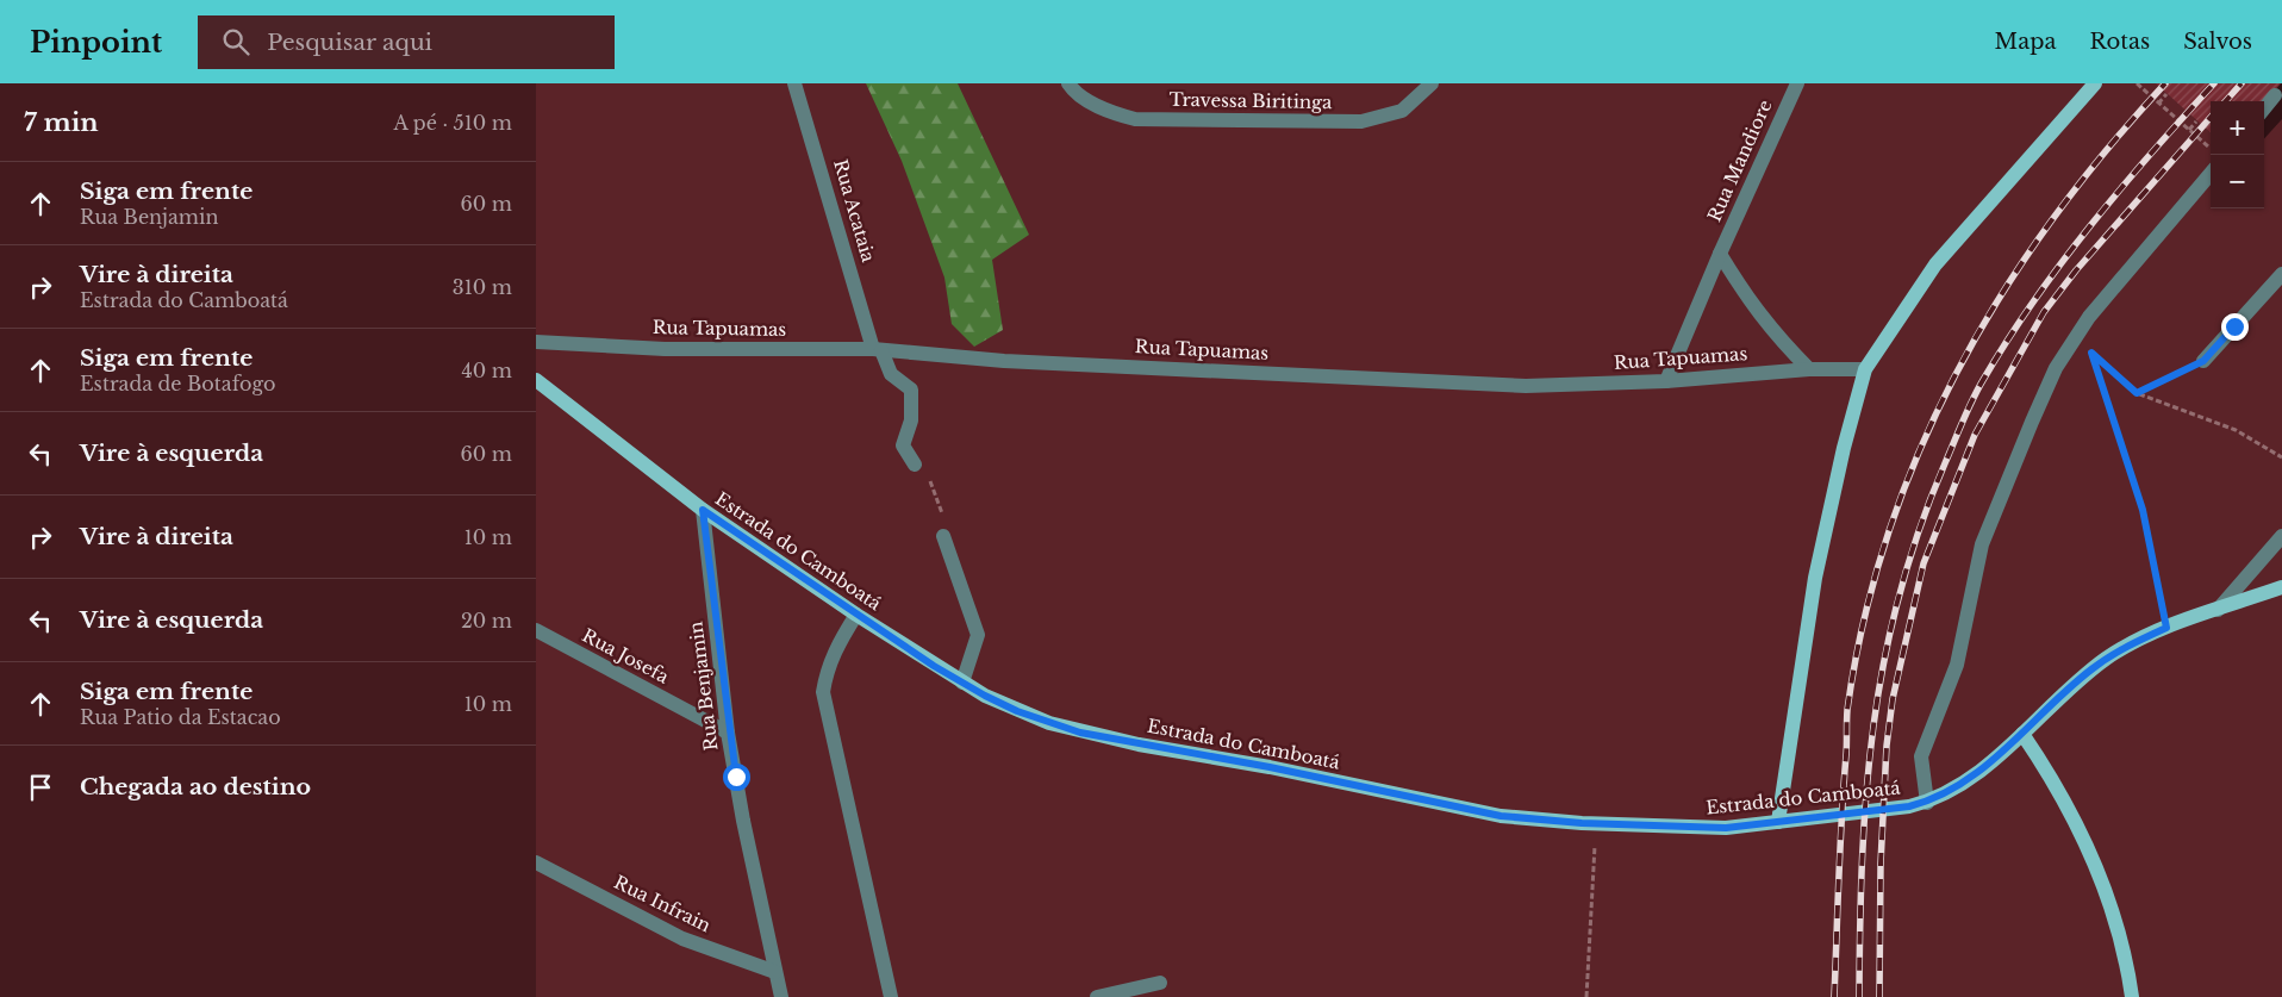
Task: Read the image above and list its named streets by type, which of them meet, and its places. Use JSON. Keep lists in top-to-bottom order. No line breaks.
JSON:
{"streets":{"main road":["Estrada do Camboatá"],"street":["Travessa Biritinga","Rua Mandiore","Rua Acataia","Rua Tapuamas","Rua Josefa","Rua Benjamin","Rua Infrain"]},"crossings":[["Rua Mandiore","Rua Tapuamas"],["Rua Acataia","Rua Tapuamas"],["Estrada do Camboatá","Rua Benjamin"],["Rua Josefa","Rua Benjamin"],["Rua Benjamin","Rua Infrain"]],"page":{"header":"Pinpoint","search":"Pesquisar aqui","nav":["Mapa","Rotas","Salvos"],"heading":["7 min","A pé · 510 m"],"map_buttons":["+","−"],"list":[["Siga em frente","Rua Benjamin","60 m"],["Vire à direita","Estrada do Camboatá","310 m"],["Siga em frente","Estrada de Botafogo","40 m"],["Vire à esquerda","60 m"],["Vire à direita","10 m"],["Vire à esquerda","20 m"],["Siga em frente","Rua Patio da Estacao","10 m"],"Chegada ao destino"]}}
